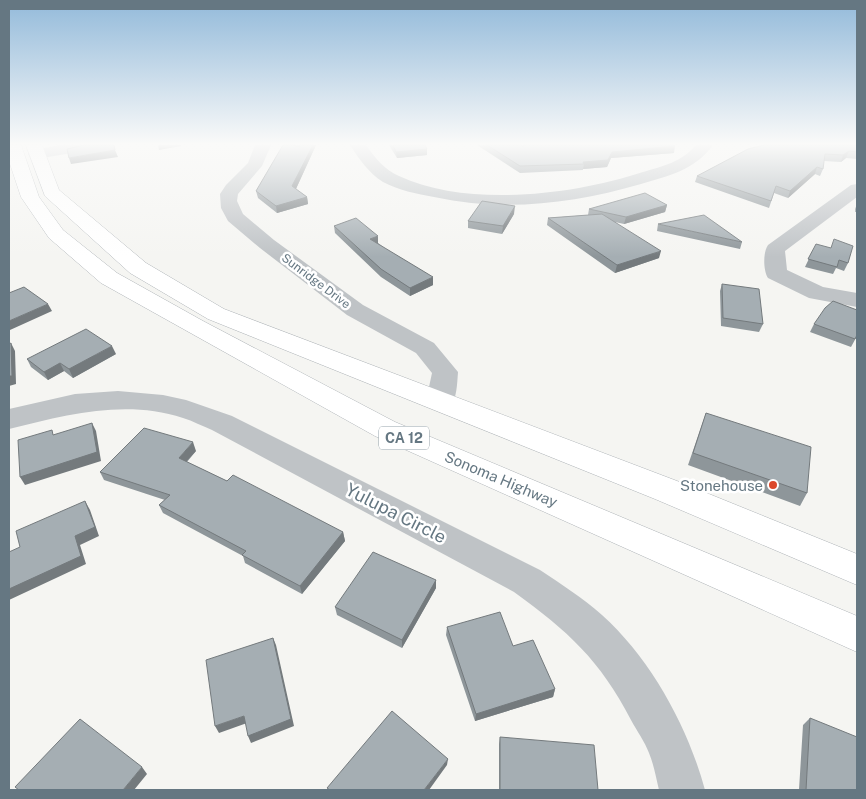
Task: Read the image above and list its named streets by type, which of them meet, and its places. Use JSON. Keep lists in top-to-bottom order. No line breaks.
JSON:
{"streets":{"main road":["CA 12","Sonoma Highway"],"street":["Sunridge Drive","Yulupa Circle"]},"places":["Stonehouse"]}
